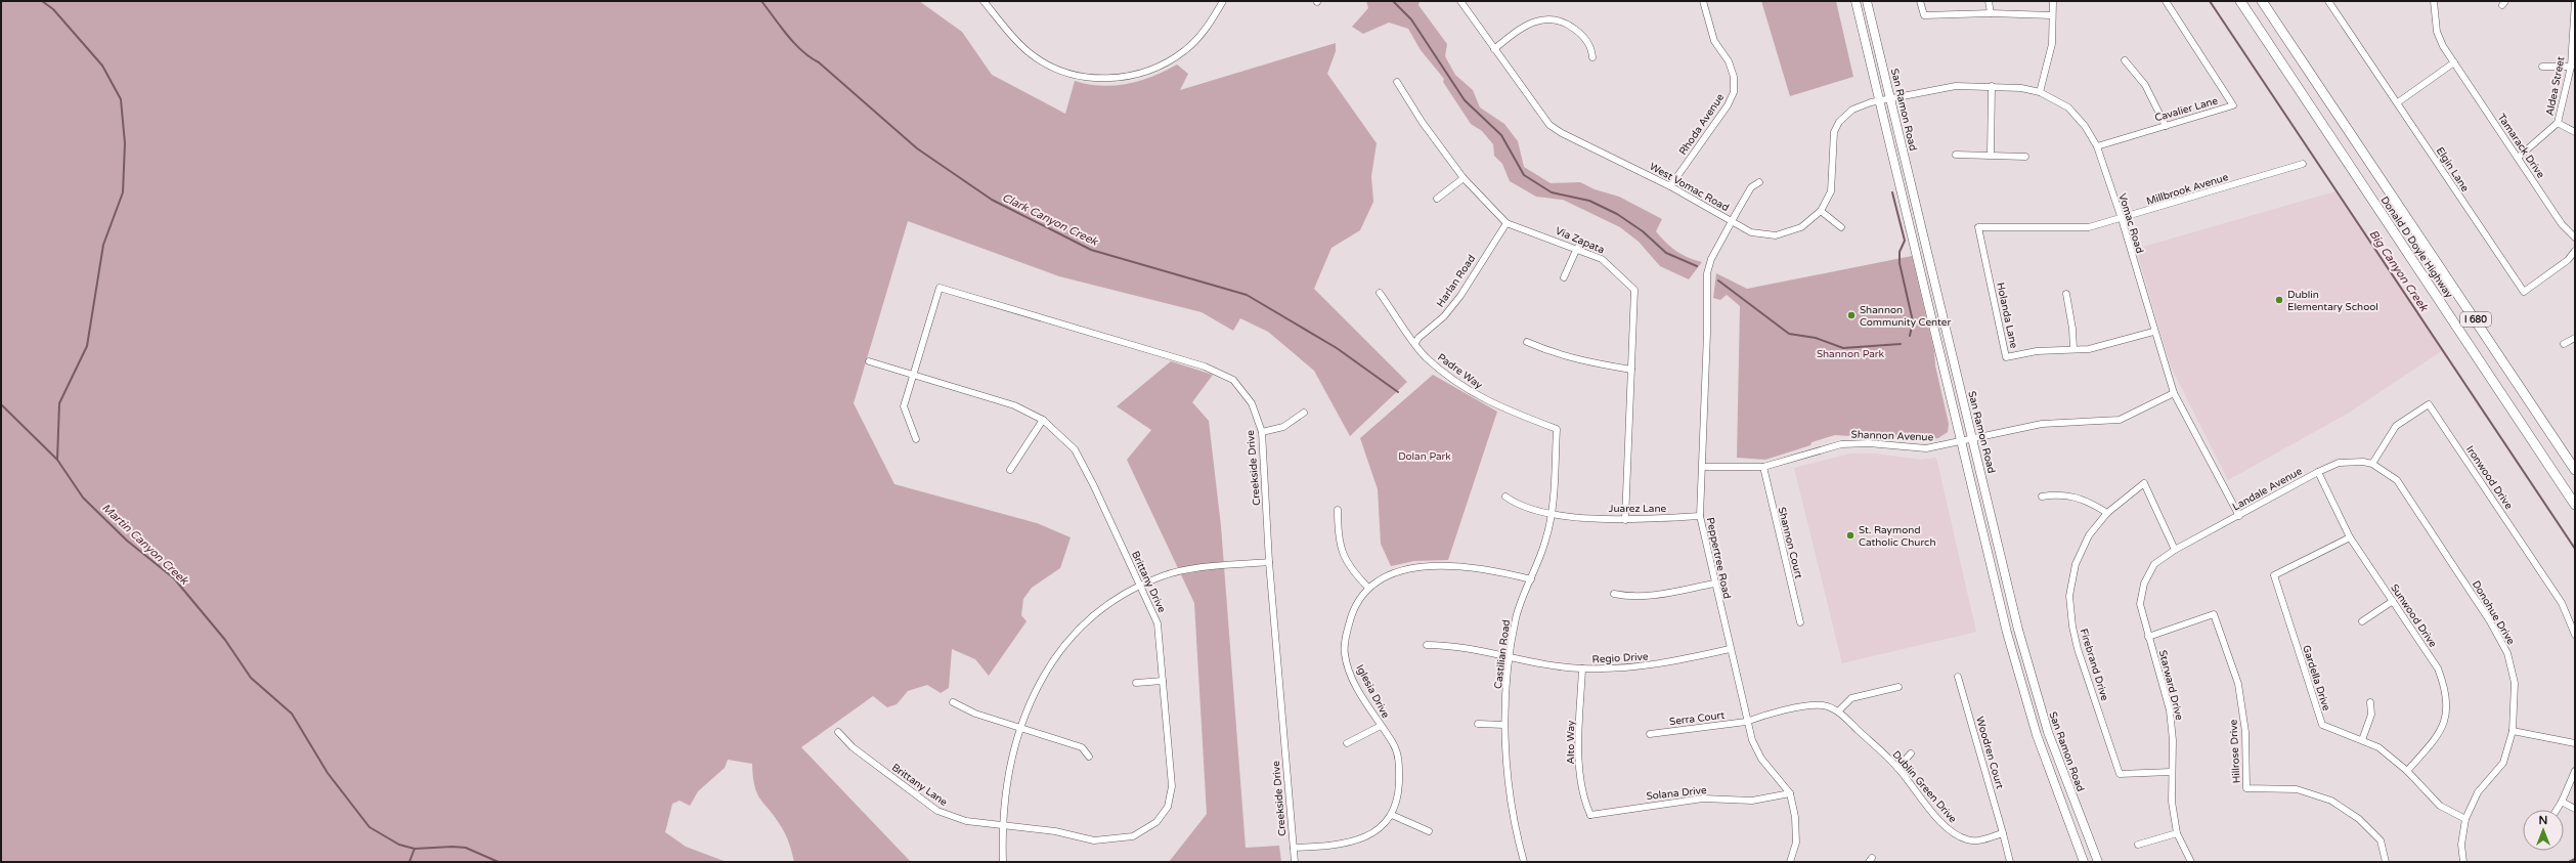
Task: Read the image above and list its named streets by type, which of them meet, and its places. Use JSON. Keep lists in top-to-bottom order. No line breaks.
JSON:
{"streets":{"highway":["Donald D Doyle Highway","I 680"],"main road":["San Ramon Road"],"street":["Aldea Street","Cavalier Lane","Rhoda Avenue","Tamarack Drive","Elgin Lane","West Vomac Road","Millbrook Avenue","Vomac Road","Via Zapata","Harlan Road","Holanda Lane","Padre Way","Shannon Avenue","Creekside Drive","Ironwood Drive","Landale Avenue","Juarez Lane","Shannon Court","Peppertree Road","Brittany Drive","Donohue Drive","Sunwood Drive","Castilian Road","Regio Drive","Firebrand Drive","Gardella Drive","Starward Drive","Iglesia Drive","Serra Court","Alto Way","Hillrose Drive","Woodren Court","Brittany Lane","Dublin Green Drive","Solana Drive"]},"crossings":[["Aldea Street","Tamarack Drive"],["Cavalier Lane","Vomac Road"],["San Ramon Road","West Vomac Road"],["San Ramon Road","Vomac Road"],["San Ramon Road","Shannon Avenue"],["Rhoda Avenue","West Vomac Road"],["West Vomac Road","Vomac Road"],["West Vomac Road","Peppertree Road"],["Millbrook Avenue","Vomac Road"],["Millbrook Avenue","Holanda Lane"],["Vomac Road","Holanda Lane"],["Vomac Road","Shannon Avenue"],["Vomac Road","Landale Avenue"],["Via Zapata","Harlan Road"],["Via Zapata","Juarez Lane"],["Harlan Road","Padre Way"],["Padre Way","Castilian Road"],["Shannon Avenue","Shannon Court"],["Shannon Avenue","Peppertree Road"],["Creekside Drive","Brittany Drive"],["Creekside Drive","Iglesia Drive"],["Ironwood Drive","Landale Avenue"],["Ironwood Drive","Donohue Drive"],["Landale Avenue","Donohue Drive"],["Landale Avenue","Sunwood Drive"],["Landale Avenue","Firebrand Drive"],["Landale Avenue","Starward Drive"],["Juarez Lane","Peppertree Road"],["Juarez Lane","Castilian Road"],["Peppertree Road","Regio Drive"],["Peppertree Road","Serra Court"],["Peppertree Road","Dublin Green Drive"],["Peppertree Road","Solana Drive"],["Brittany Drive","Brittany Lane"],["Donohue Drive","Gardella Drive"],["Sunwood Drive","Gardella Drive"],["Castilian Road","Regio Drive"],["Castilian Road","Iglesia Drive"],["Regio Drive","Alto Way"],["Firebrand Drive","Starward Drive"],["Starward Drive","Hillrose Drive"],["Serra Court","Dublin Green Drive"],["Alto Way","Solana Drive"],["Woodren Court","Dublin Green Drive"]],"water":["Clark Canyon Creek","Big Canyon Creek","Martin Canyon Creek"],"parks":["Shannon Park","Dolan Park"],"places":["Dublin Elementary School","Shannon Community Center","St. Raymond Catholic Church"],"north":"top"}
